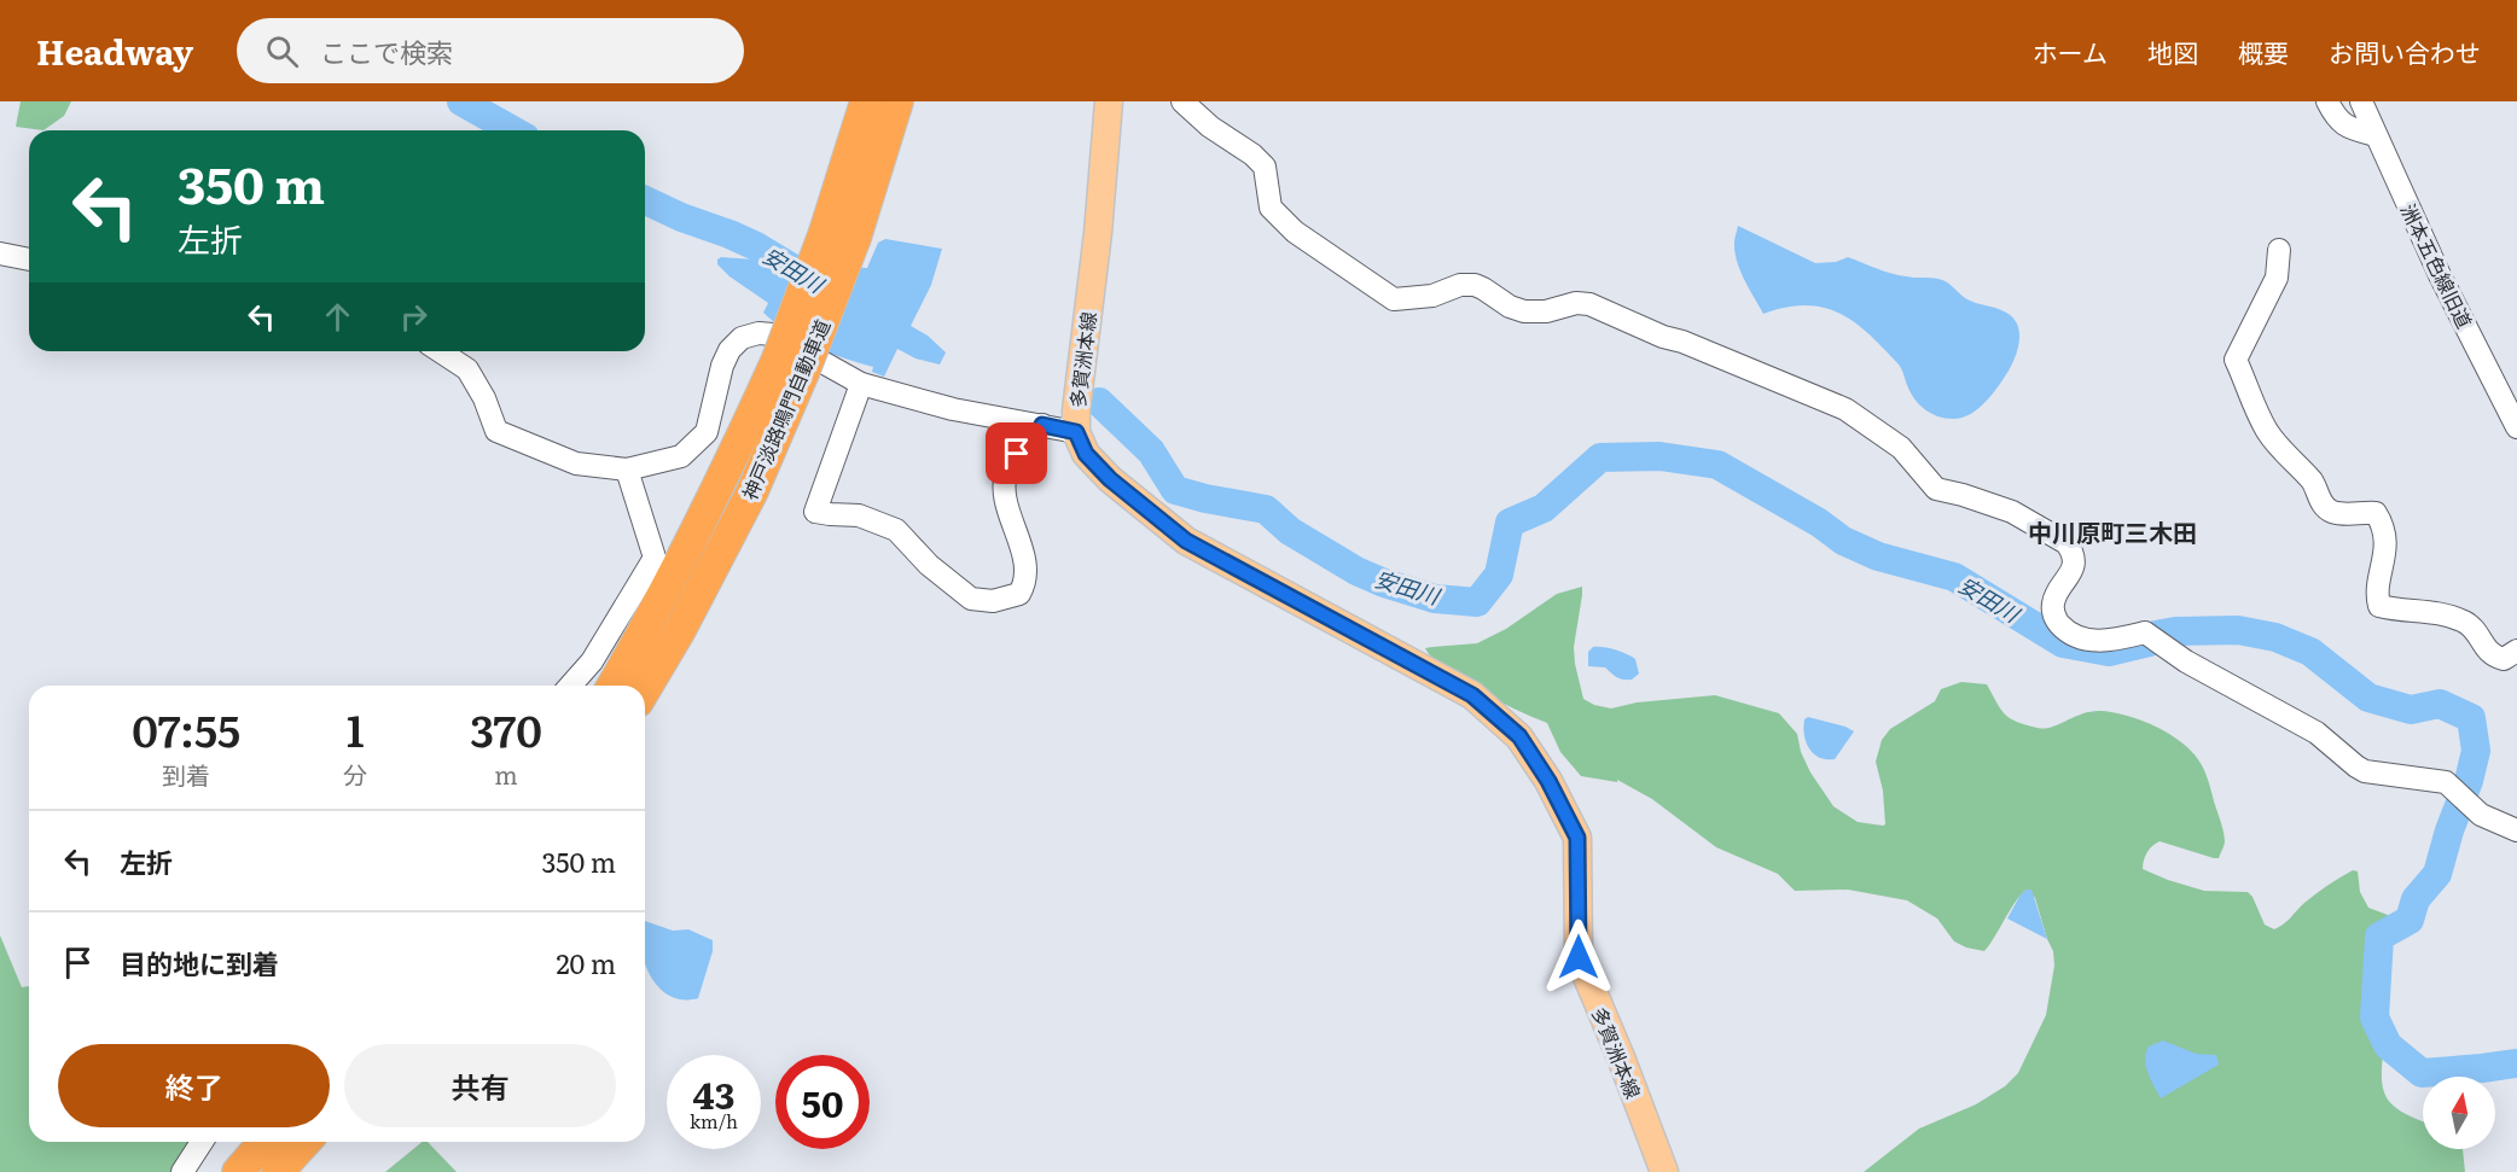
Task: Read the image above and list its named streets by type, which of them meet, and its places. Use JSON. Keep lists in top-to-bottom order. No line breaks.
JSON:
{"streets":{"highway":["神戸淡路鳴門自動車道"],"main road":["多賀洲本線"],"street":["洲本五色線旧道"]},"districts":["中川原町三木田"],"water":["安田川"],"north":"top","page":{"header":"Headway","search":"ここで検索","nav":["ホーム","地図","概要","お問い合わせ"],"turn":["350 m","左折"],"eta":["07:55","到着","1","分","370","m"],"list":[{"name":"左折","value":"350 m"},{"name":"目的地に到着","value":"20 m"}],"buttons":["終了","共有"],"speed":"43 km/h","limit":"50"}}
